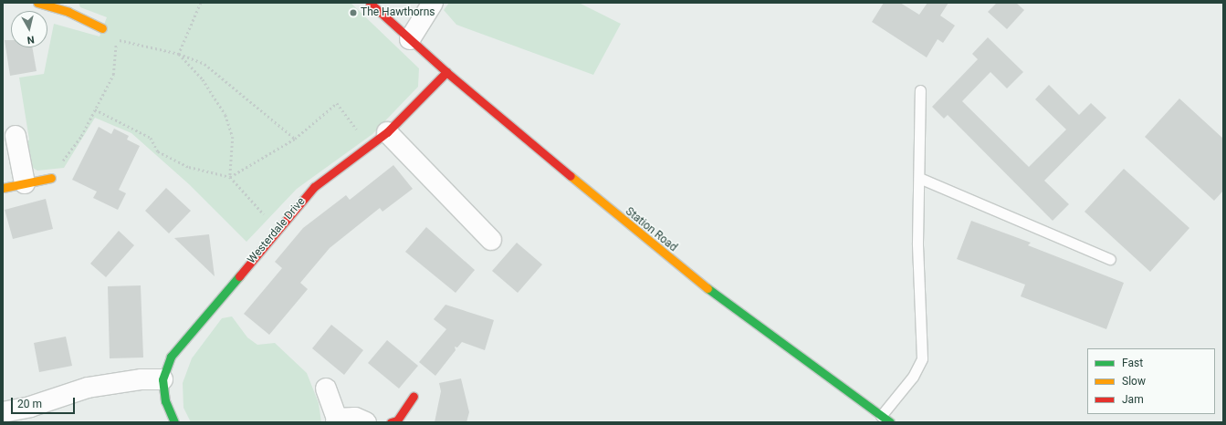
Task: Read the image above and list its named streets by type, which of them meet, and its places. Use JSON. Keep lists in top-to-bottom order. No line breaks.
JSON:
{"streets":{"street":["Station Road","Westerdale Drive"]},"crossings":[["Station Road","Westerdale Drive"]],"places":["The Hawthorns"],"legend":["Fast","Slow","Jam"],"scale_bar":"20 m","north":"bottom"}
